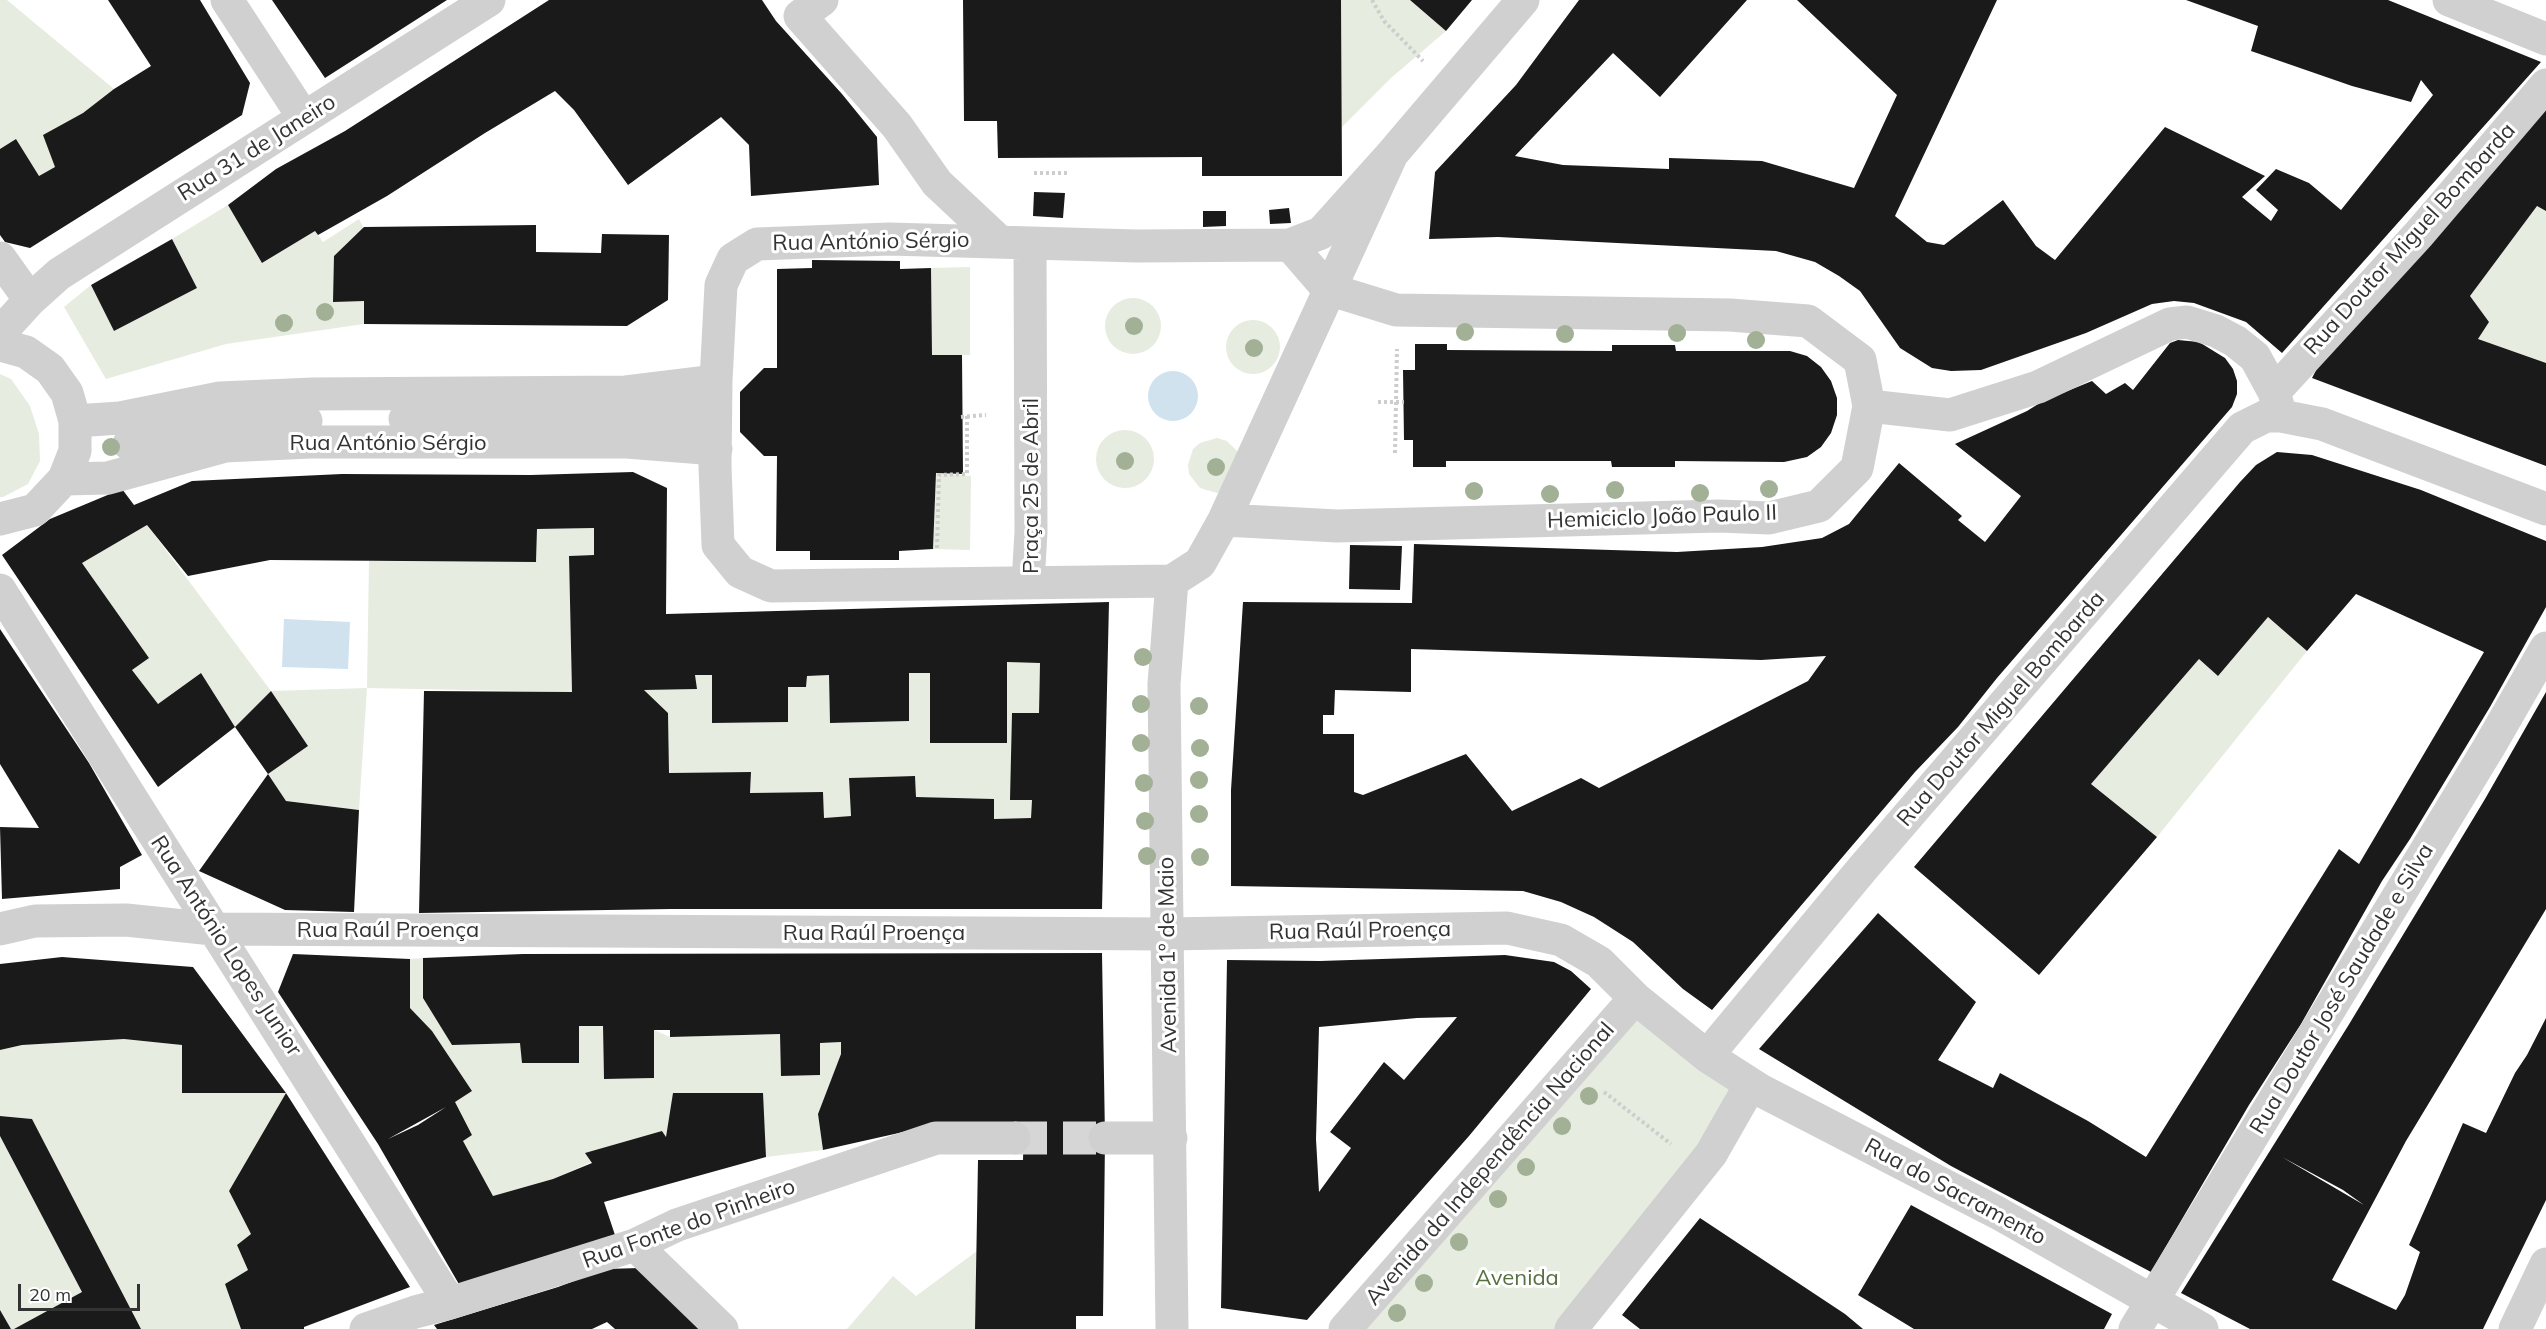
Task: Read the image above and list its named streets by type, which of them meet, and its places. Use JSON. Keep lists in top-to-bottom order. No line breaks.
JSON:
{"streets":{"street":["Rua 31 de Janeiro","Rua Doutor Miguel Bombarda","Rua António Sérgio","Praça 25 de Abril","Hemiciclo João Paulo II","Rua Raúl Proença","Rua António Lopes Junior","Avenida 1º de Maio","Rua Doutor José Saudade e Silva","Avenida da Independência Nacional","Rua do Sacramento","Rua Fonte do Pinheiro"]},"crossings":[["Rua Doutor Miguel Bombarda","Rua Raúl Proença"],["Rua Doutor Miguel Bombarda","Rua do Sacramento"],["Rua António Sérgio","Praça 25 de Abril"],["Praça 25 de Abril","Avenida 1º de Maio"],["Rua Raúl Proença","Rua António Lopes Junior"],["Rua Raúl Proença","Avenida 1º de Maio"],["Rua Raúl Proença","Avenida da Independência Nacional"],["Rua Raúl Proença","Rua do Sacramento"],["Rua António Lopes Junior","Rua Fonte do Pinheiro"],["Rua Doutor José Saudade e Silva","Rua do Sacramento"]],"parks":["Avenida"],"scale_bar":"20 m"}
